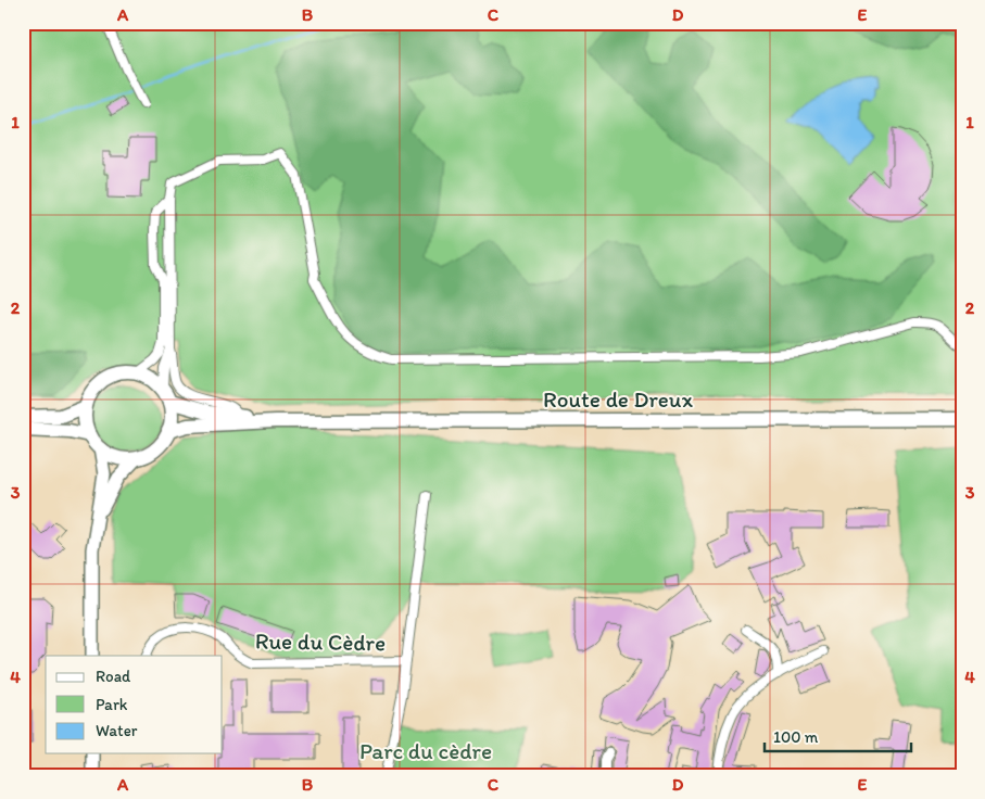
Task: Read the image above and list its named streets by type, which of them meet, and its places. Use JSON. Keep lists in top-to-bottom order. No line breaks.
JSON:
{"streets":{"main road":["Route de Dreux"],"street":["Rue du Cèdre"]},"parks":["Parc du cèdre"],"legend":["Road","Park","Water"],"scale_bar":"100 m","grid":{"columns":["A","B","C","D","E"],"rows":["1","2","3","4"]}}
